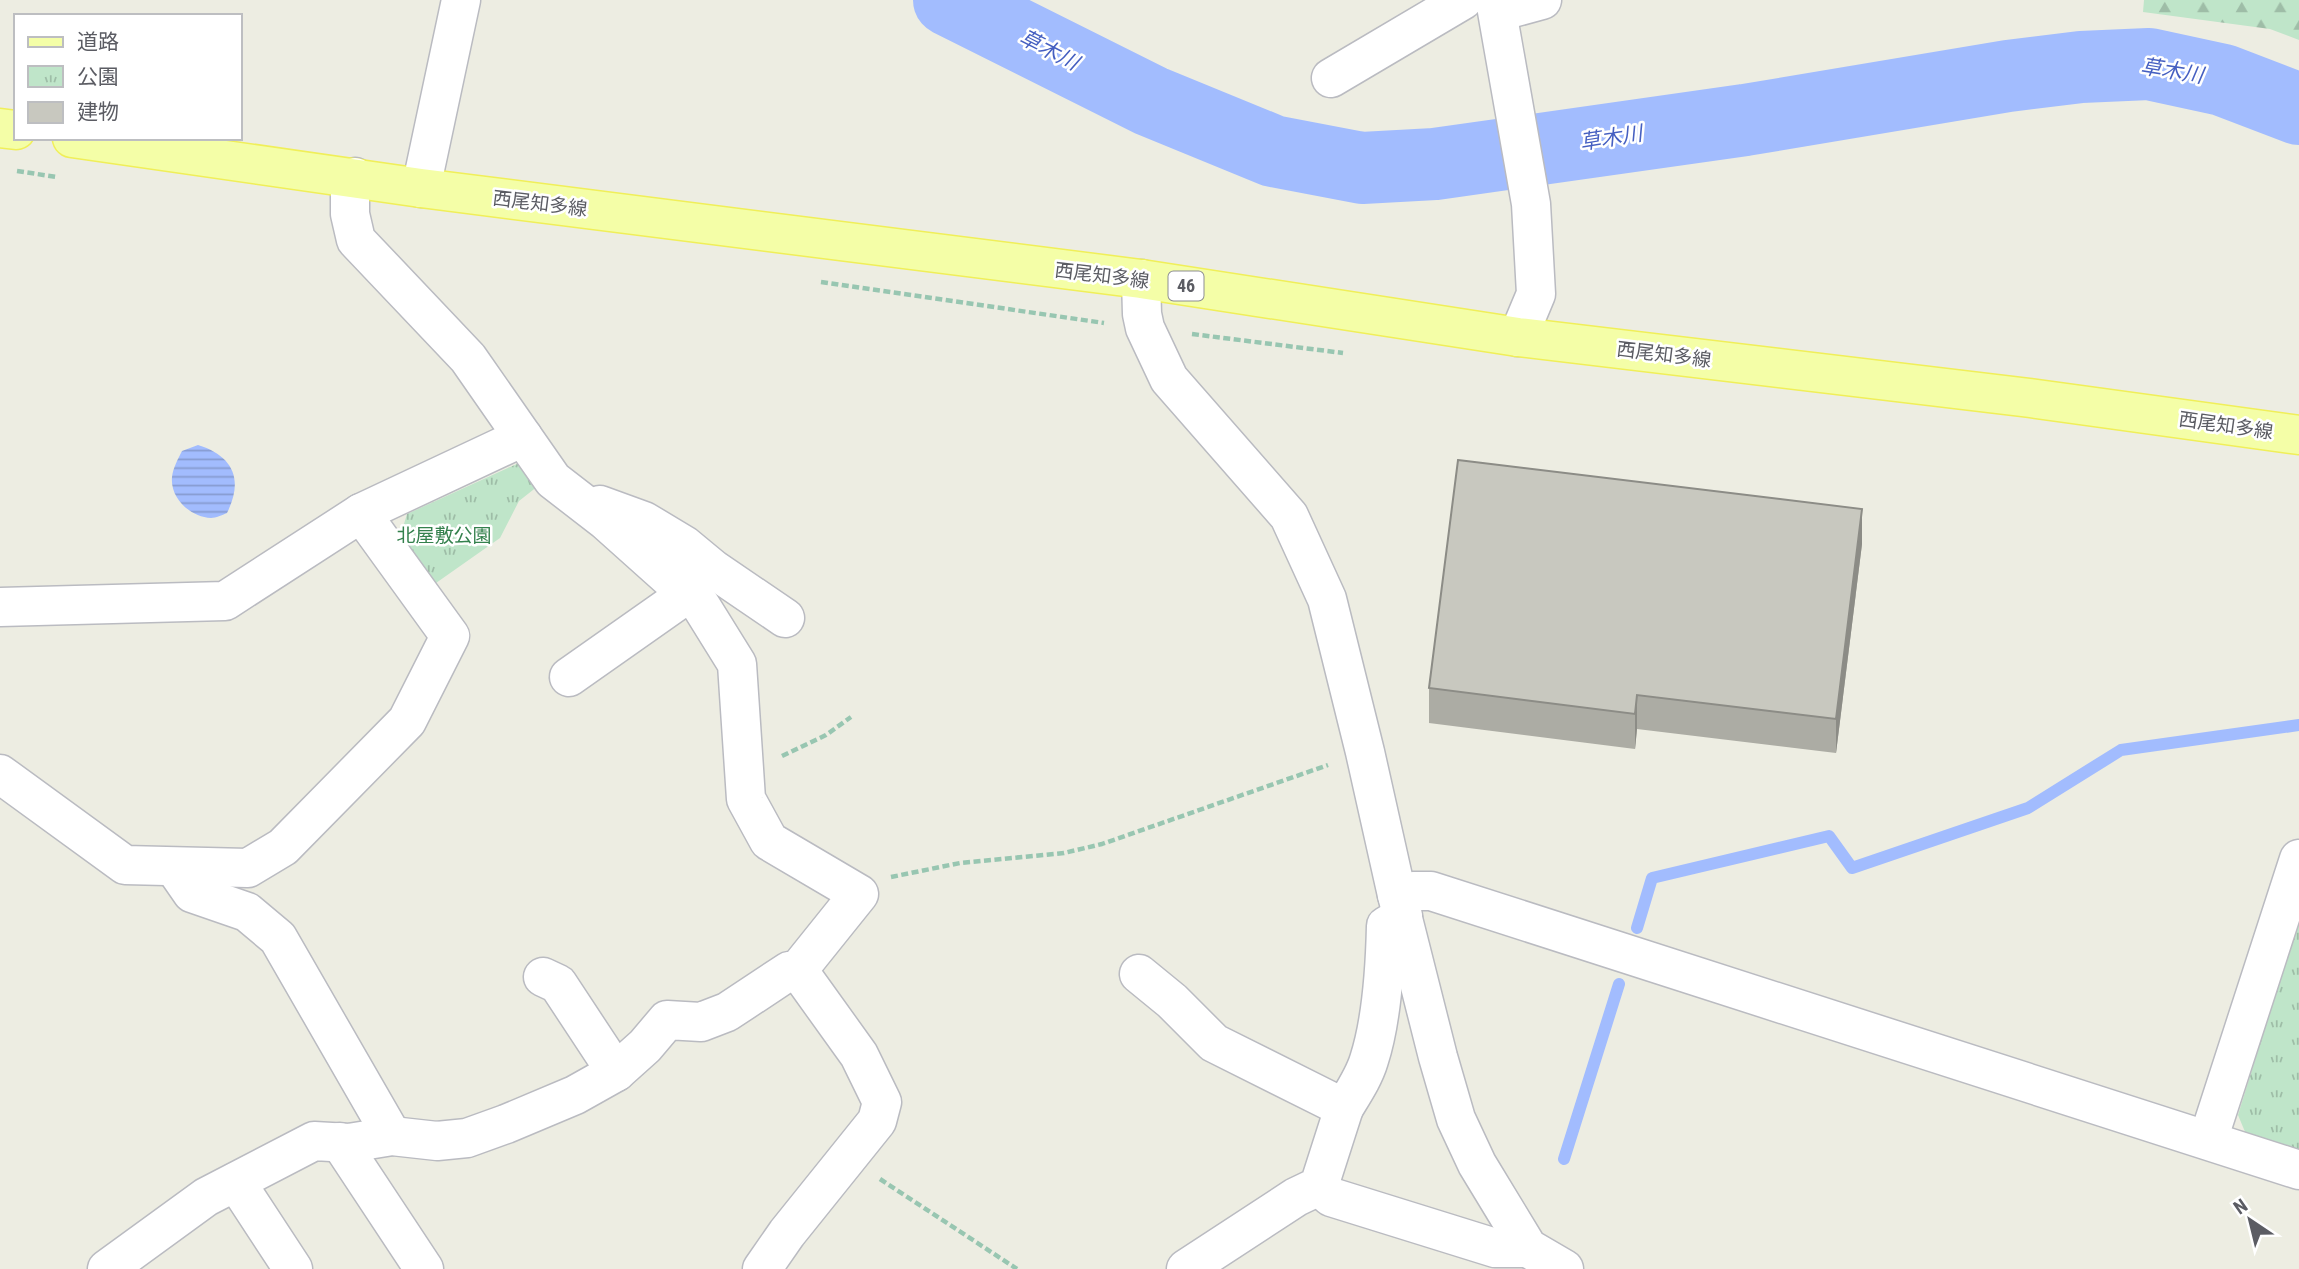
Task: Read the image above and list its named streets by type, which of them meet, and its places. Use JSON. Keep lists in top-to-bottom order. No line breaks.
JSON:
{"streets":{"main road":["西尾知多線","46"]},"water":["草木川"],"parks":["北屋敷公園"],"legend":["道路","公園","建物"],"north":"top left"}
